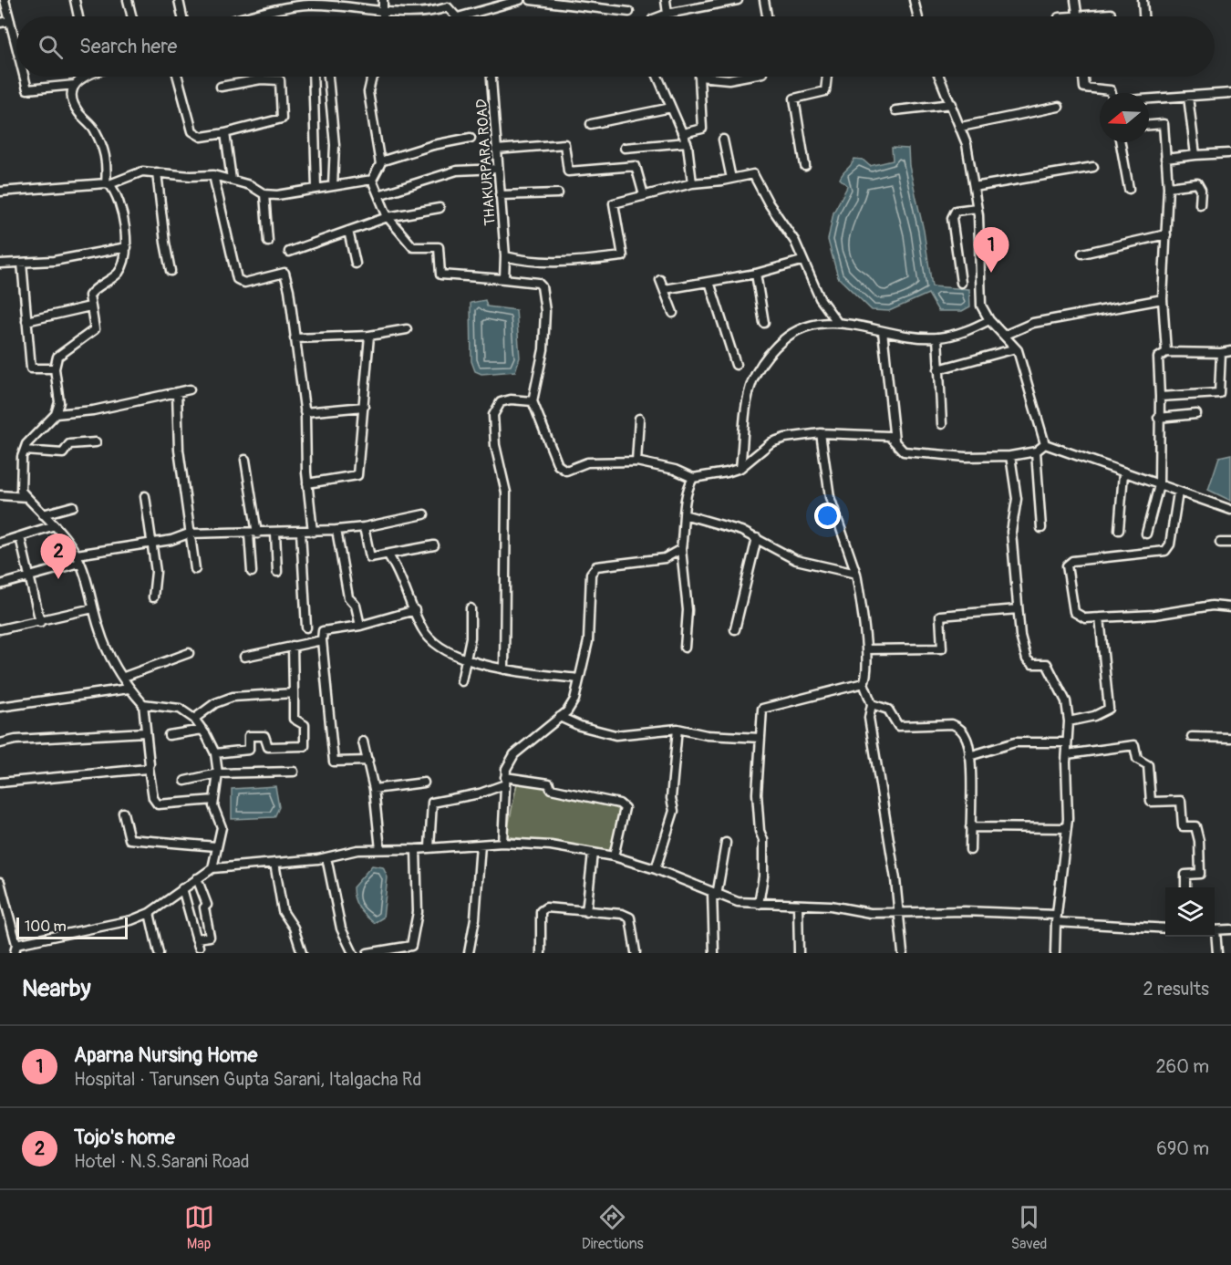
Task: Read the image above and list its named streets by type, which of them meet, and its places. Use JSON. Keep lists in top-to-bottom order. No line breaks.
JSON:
{"streets":{"street":["THAKURPARA ROAD"]},"scale_bar":"100 m","north":"left","page":{"search":"Search here","pins":["1","2"],"scale":"100 m","heading":["Nearby","2 results"],"list":[{"mark":"1","name":"Aparna Nursing Home","note":"Hospital · Tarunsen Gupta Sarani, Italgacha Rd","value":"260 m"},{"mark":"2","name":"Tojo's home","note":"Hotel · N.S.Sarani Road","value":"690 m"}],"nav":["Map","Directions","Saved"]}}
